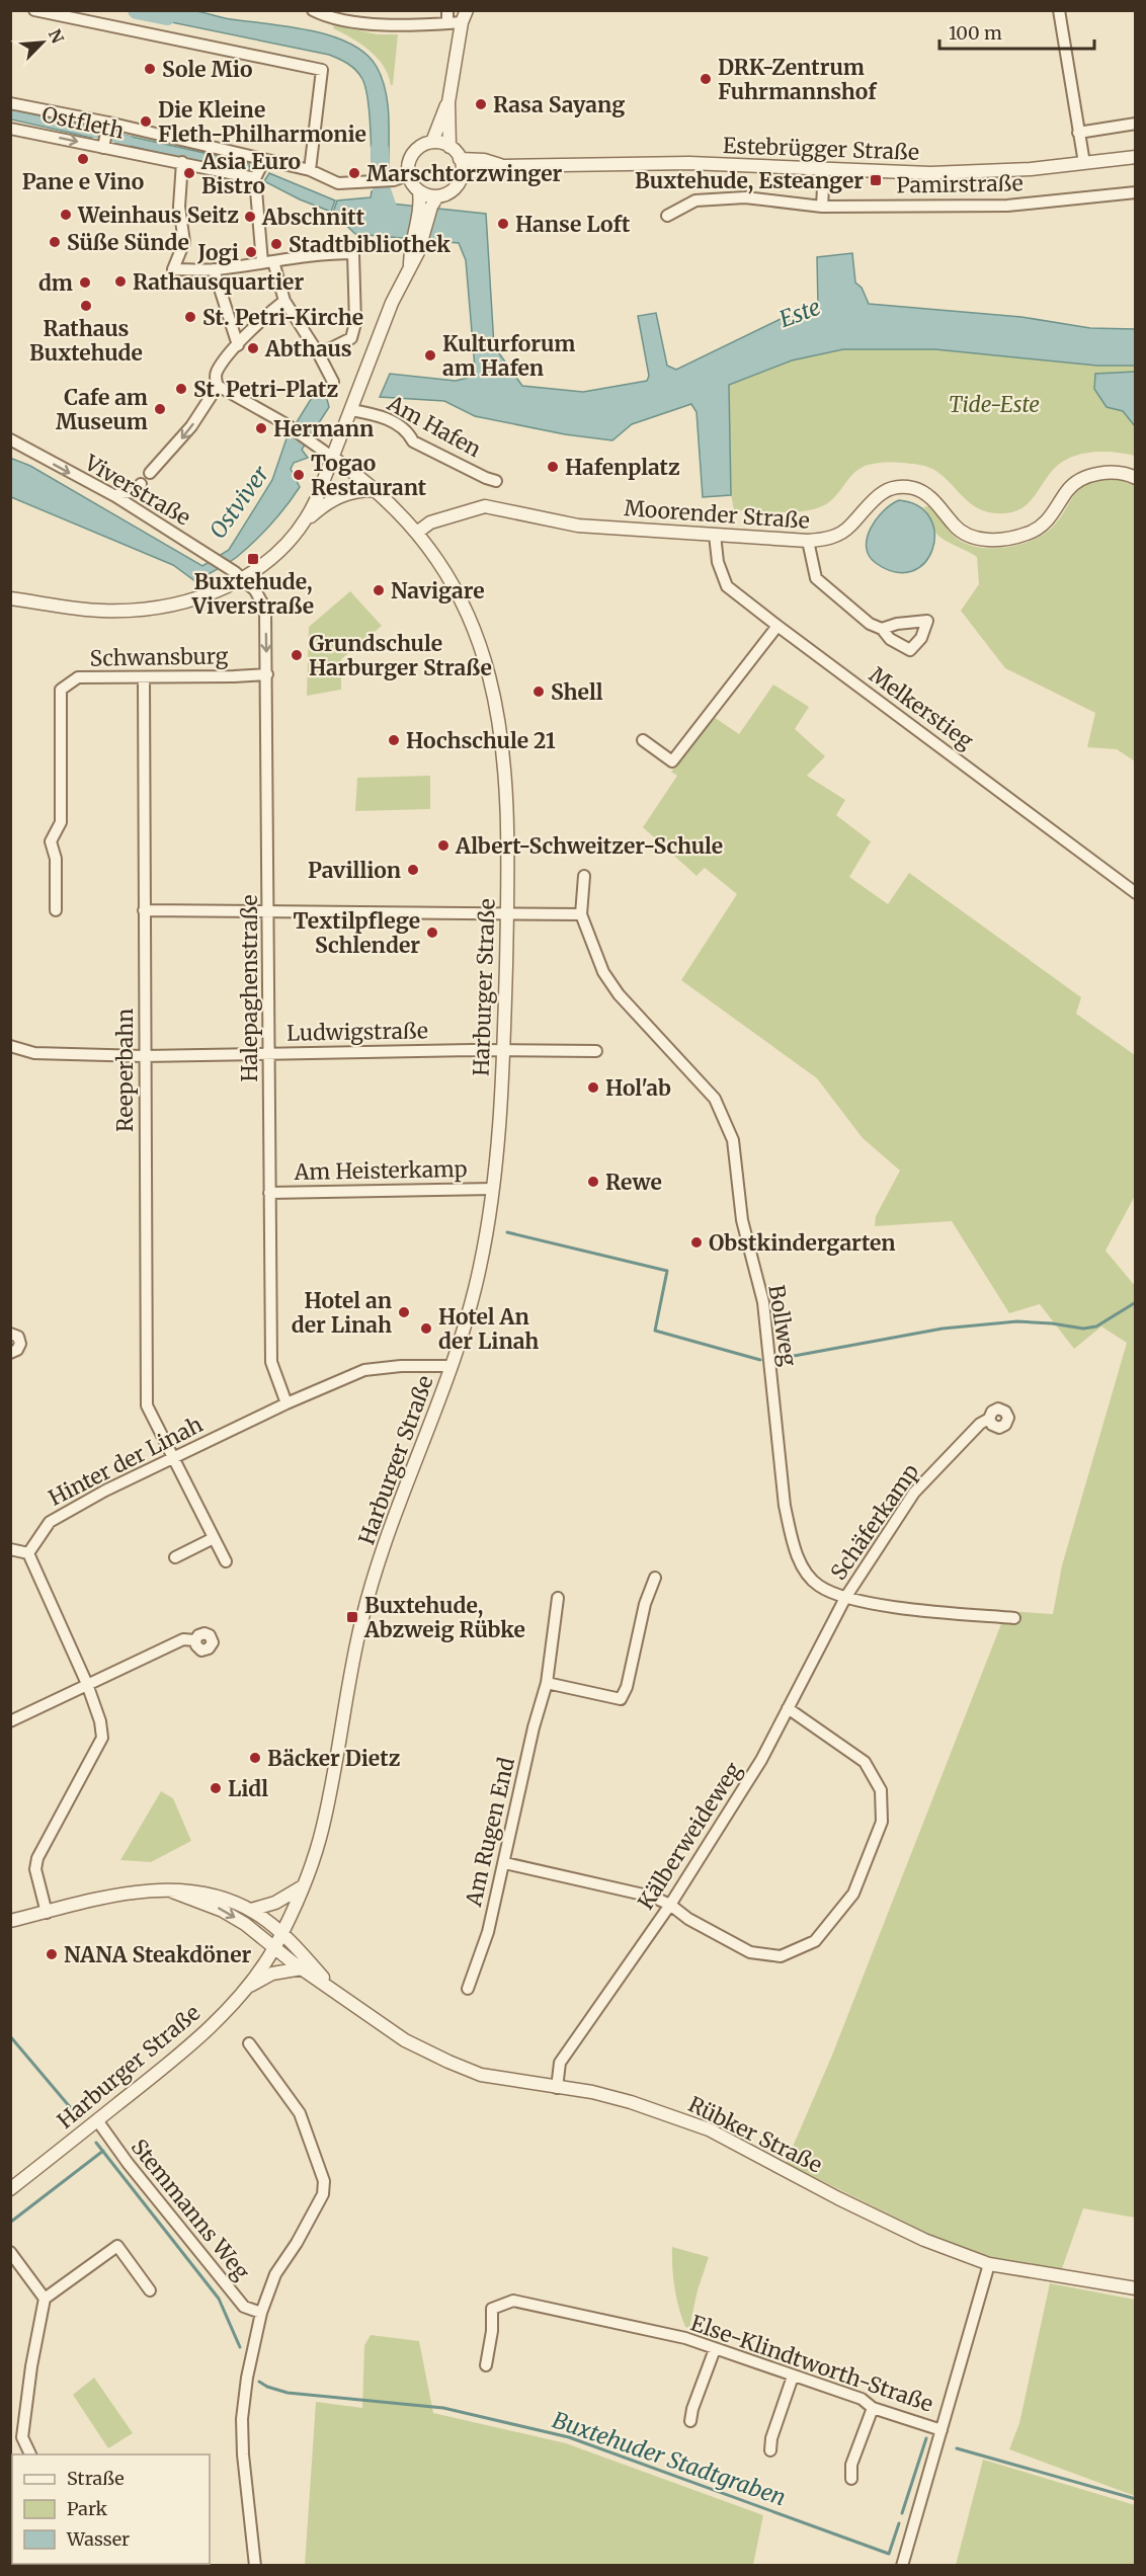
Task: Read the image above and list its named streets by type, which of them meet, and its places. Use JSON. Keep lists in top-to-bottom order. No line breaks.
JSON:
{"streets":{"street":["Ostfleth","Estebrügger Straße","Pamirstraße","Am Hafen","Viverstraße","Moorender Straße","Schwansburg","Melkerstieg","Harburger Straße","Halepaghenstraße","Ludwigstraße","Reeperbahn","Am Heisterkamp","Bollweg","Hinter der Linah","Schäferkamp","Am Rugen End","Kälberweideweg","Rübker Straße","Stemmanns Weg","Else-Klindtworth-Straße"]},"crossings":[["Viverstraße","Halepaghenstraße"],["Moorender Straße","Melkerstieg"],["Moorender Straße","Harburger Straße"],["Schwansburg","Halepaghenstraße"],["Schwansburg","Reeperbahn"],["Harburger Straße","Ludwigstraße"],["Harburger Straße","Am Heisterkamp"],["Harburger Straße","Hinter der Linah"],["Harburger Straße","Rübker Straße"],["Harburger Straße","Stemmanns Weg"],["Halepaghenstraße","Ludwigstraße"],["Halepaghenstraße","Am Heisterkamp"],["Halepaghenstraße","Hinter der Linah"],["Ludwigstraße","Reeperbahn"],["Reeperbahn","Hinter der Linah"],["Bollweg","Schäferkamp"],["Bollweg","Kälberweideweg"],["Schäferkamp","Kälberweideweg"],["Kälberweideweg","Rübker Straße"]],"one_way":["Viverstraße"],"water":["Este","Ostviver","Buxtehuder Stadtgraben"],"parks":["Tide-Este"],"places":{"other":["Sole Mio","DRK-Zentrum Fuhrmannshof","Rasa Sayang","Die Kleine Fleth-Philharmonie","Pane e Vino","Asia Euro Bistro","Marschtorzwinger","Weinhaus Seitz","Abschnitt","Hanse Loft","Süße Sünde","Stadtbibliothek","Jogi","Rathausquartier","dm","Rathaus Buxtehude","St. Petri-Kirche","Abthaus","Kulturforum am Hafen","St. Petri-Platz","Cafe am Museum","Hermann","Hafenplatz","Togao Restaurant","Navigare","Grundschule Harburger Straße","Shell","Hochschule 21","Albert-Schweitzer-Schule","Pavillion","Textilpflege Schlender","Hol'ab","Rewe","Obstkindergarten","Hotel an der Linah","Hotel An der Linah","Bäcker Dietz","Lidl","NANA Steakdöner"],"transit":["Buxtehude, Esteanger","Buxtehude, Viverstraße","Buxtehude, Abzweig Rübke"]},"legend":["Straße","Park","Wasser"],"scale_bar":"100 m","north":"top right"}
